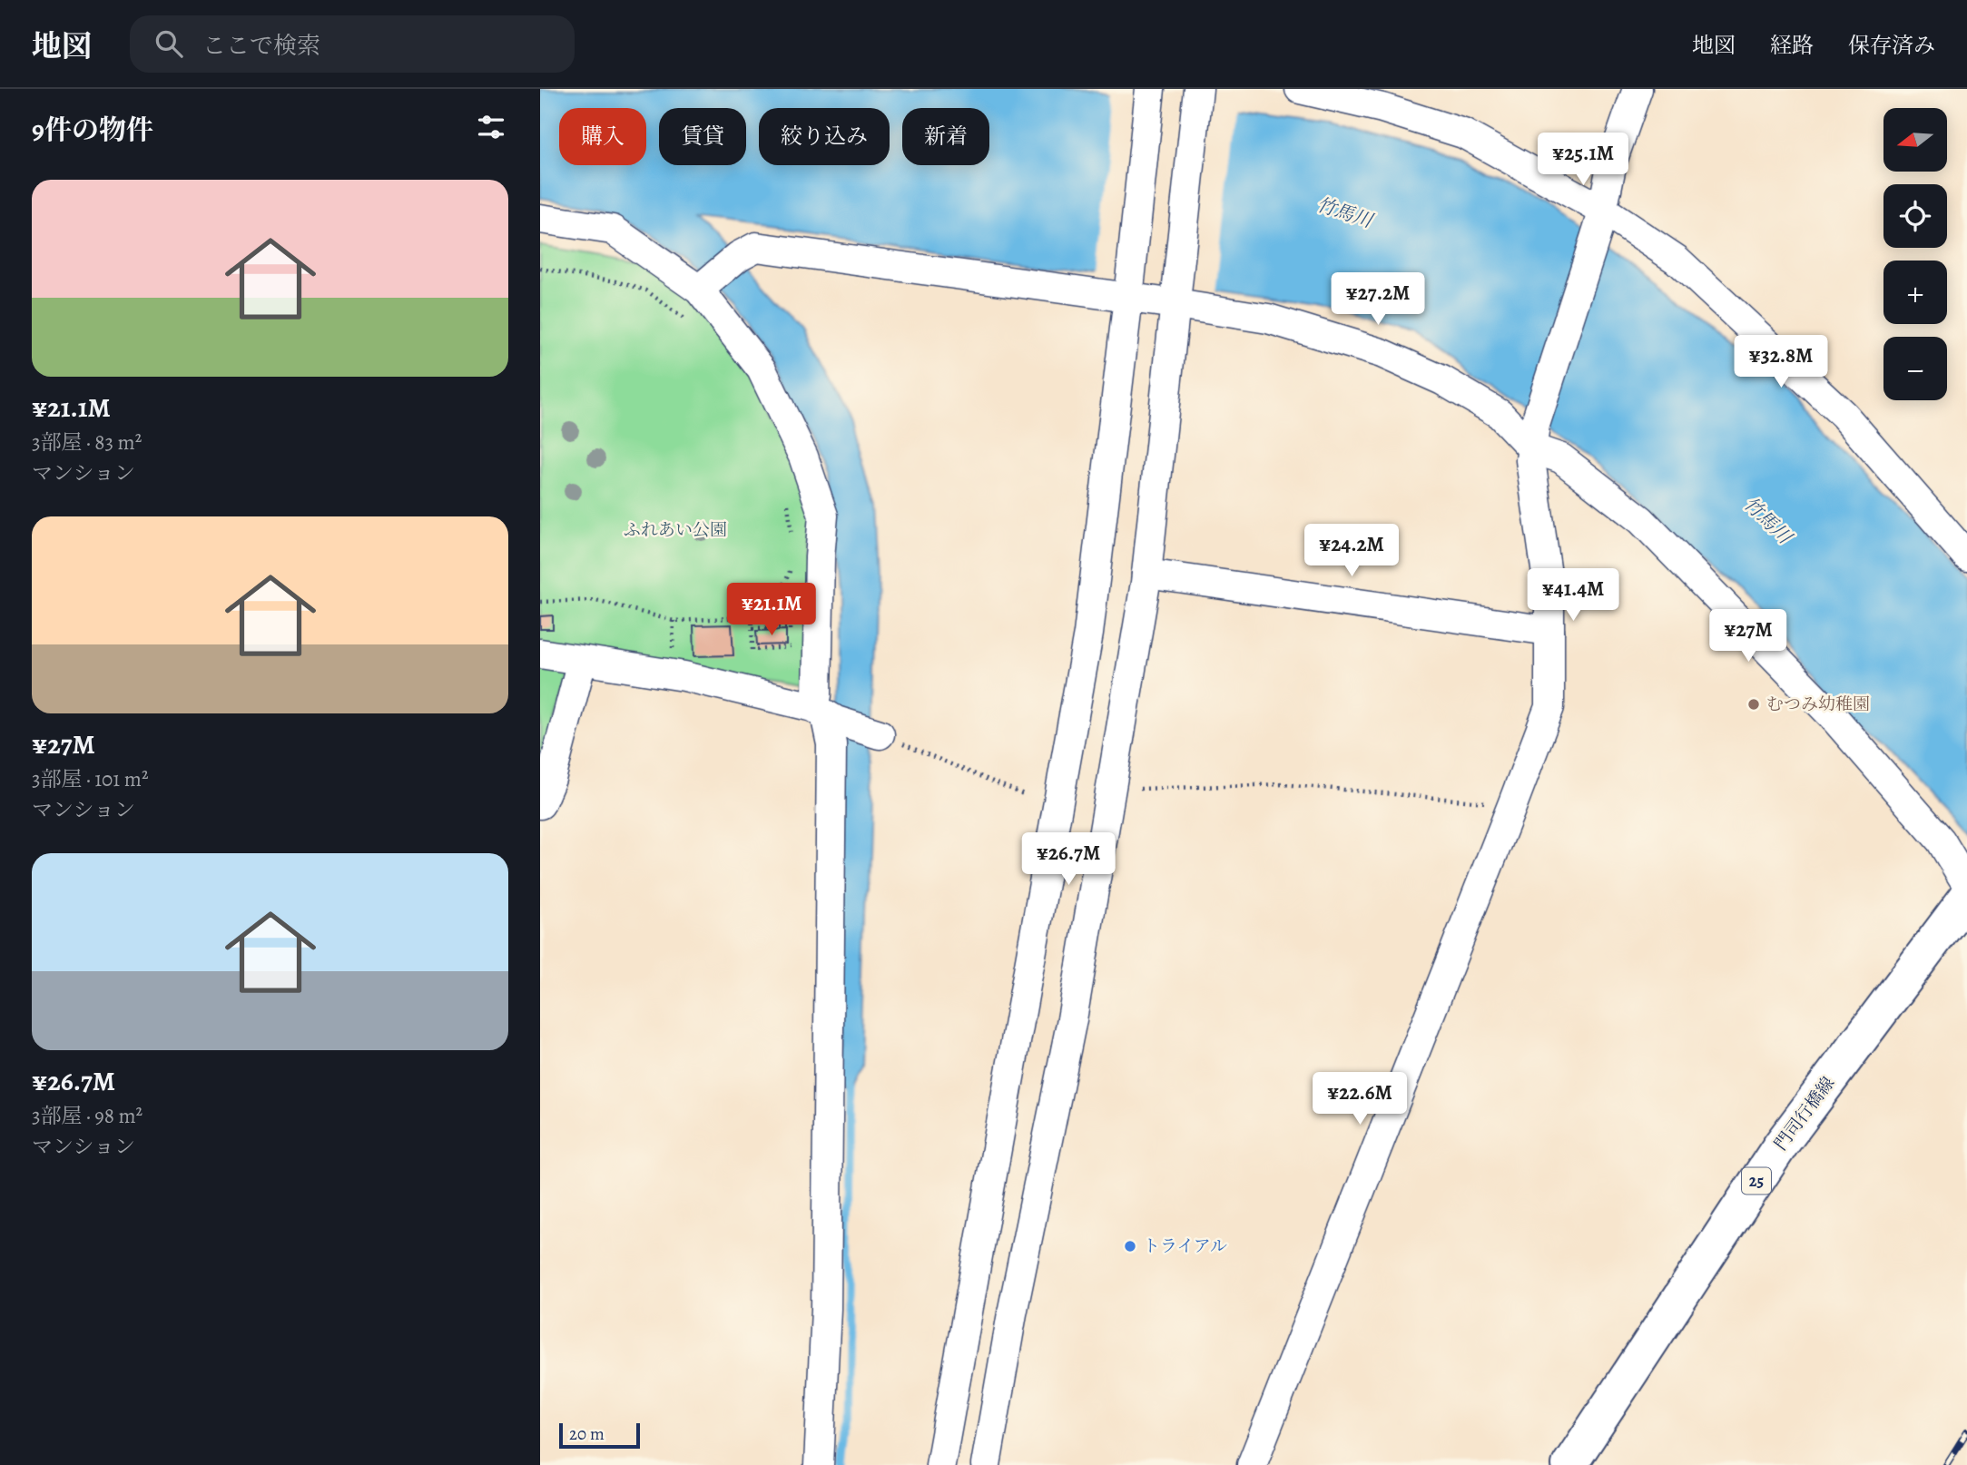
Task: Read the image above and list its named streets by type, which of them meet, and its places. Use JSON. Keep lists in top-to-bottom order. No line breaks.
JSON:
{"streets":{"main road":["門司行橋線","25"]},"water":["竹馬川"],"parks":["ふれあい公園"],"places":["むつみ幼稚園","トライアル"],"scale_bar":"20 m","north":"left","page":{"header":"地図","search":"ここで検索","nav":["地図","経路","保存済み"],"heading":"9件の物件","map_buttons":["+","−"],"chip":["購入","賃貸","絞り込み","新着"],"price":["¥25.1M","¥27.2M","¥32.8M","¥24.2M","¥41.4M","¥21.1M","¥27M","¥26.7M","¥22.6M"],"list":[{"name":"¥21.1M","note":"3部屋 · 83 m² · マンション"},{"name":"¥27M","note":"3部屋 · 101 m² · マンション"},{"name":"¥26.7M","note":"3部屋 · 98 m² · マンション"}],"scale":"20 m"}}
